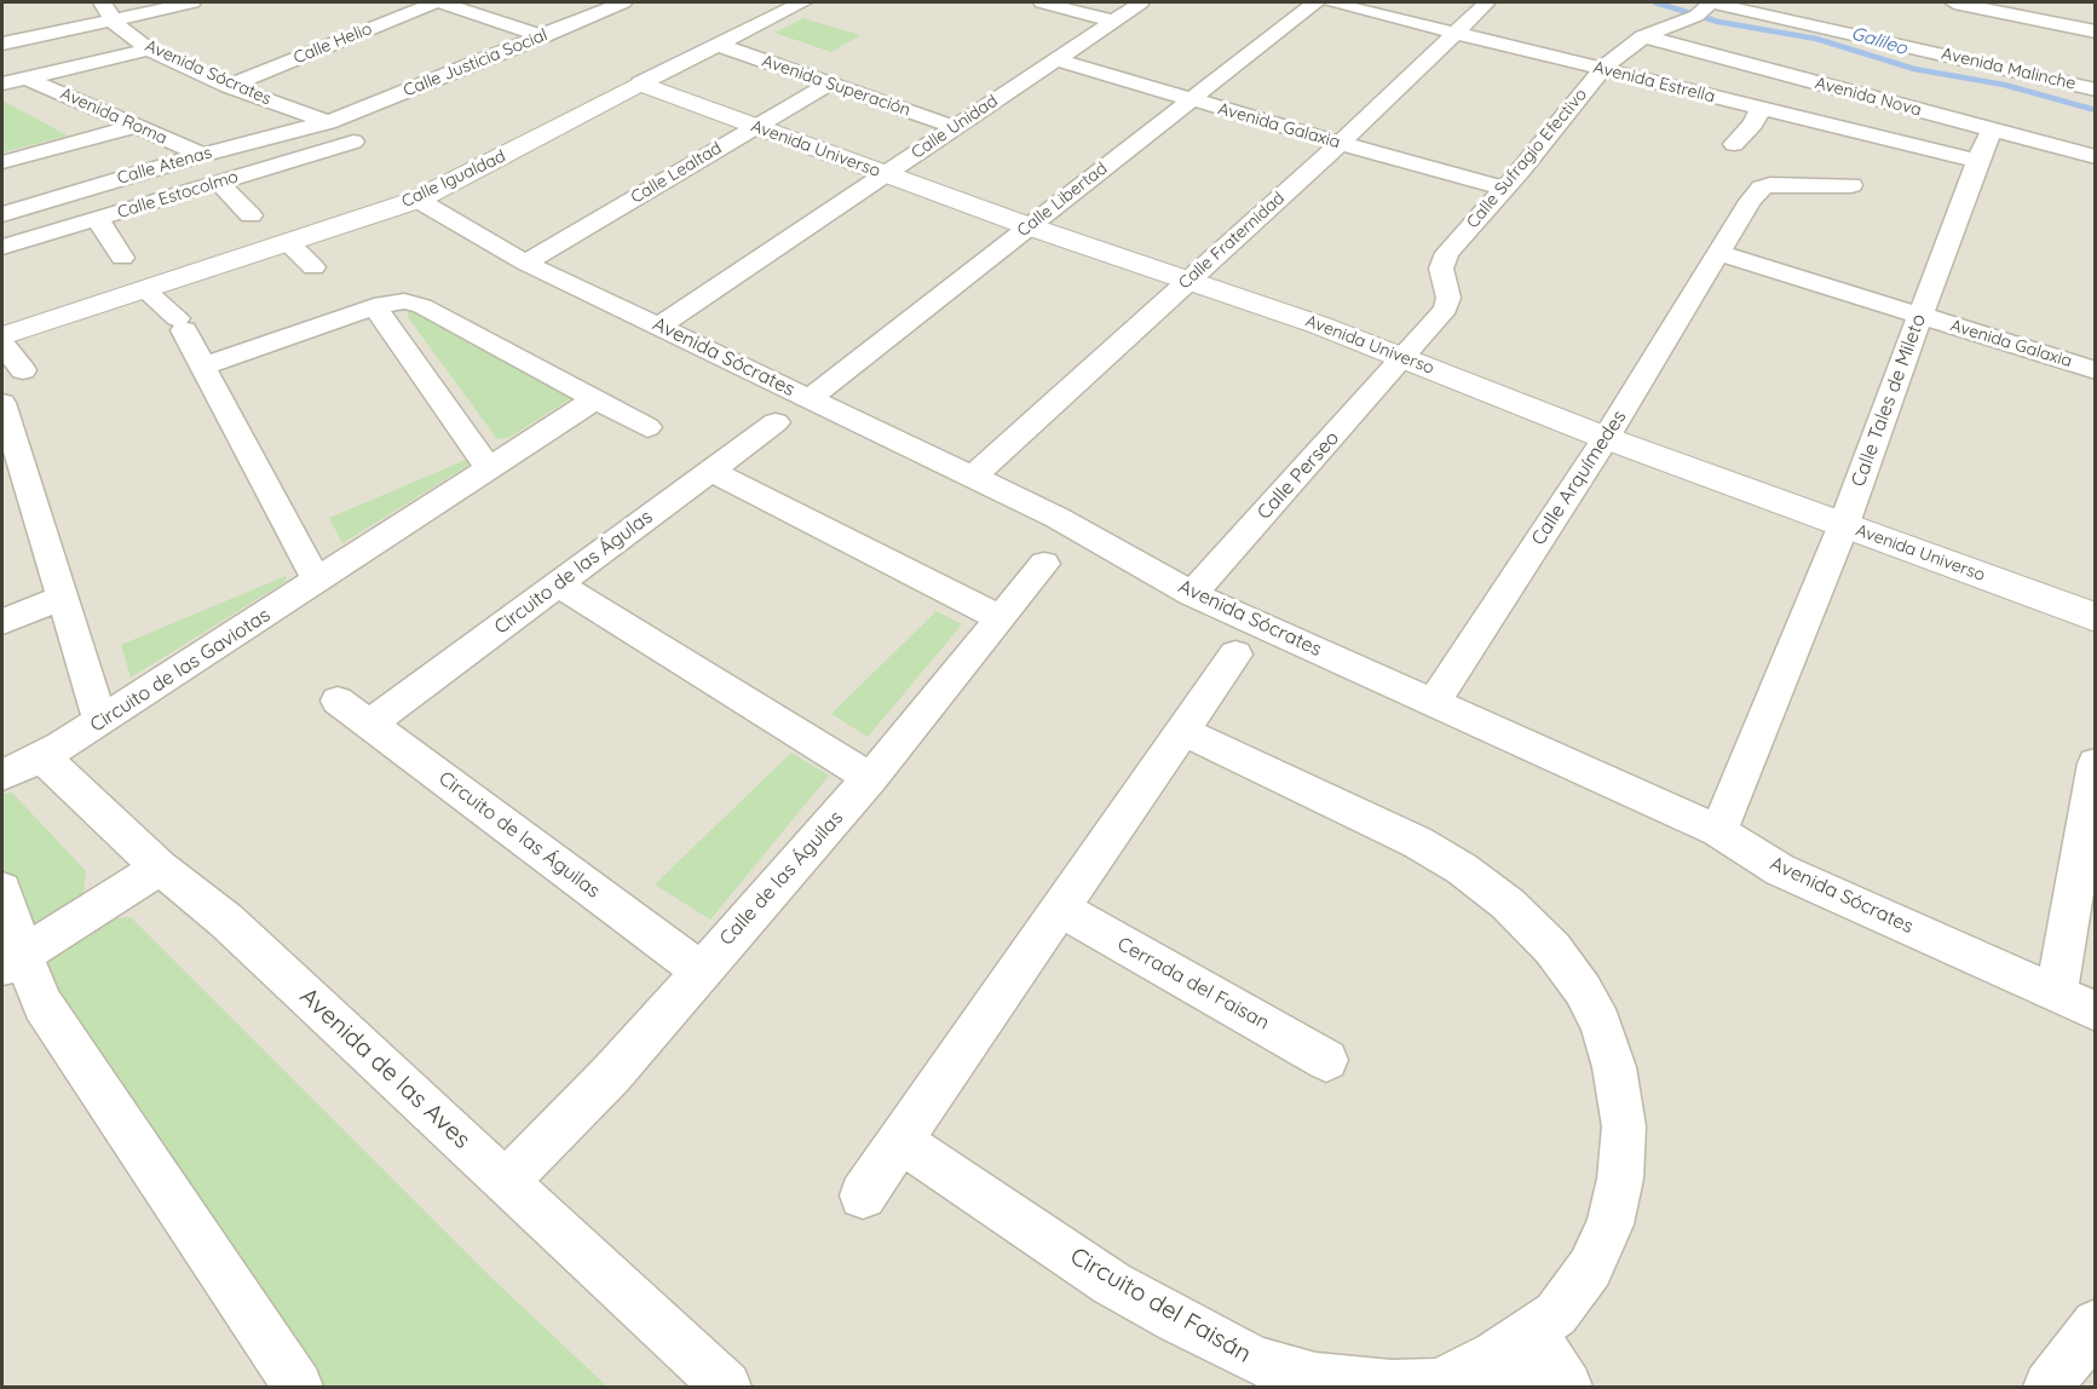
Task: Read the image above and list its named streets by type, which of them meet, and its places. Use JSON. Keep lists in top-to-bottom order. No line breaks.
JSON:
{"streets":{"street":["Calle Helio","Calle Justicia Social","Avenida Malinche","Avenida Sócrates","Avenida Estrella","Avenida Superación","Avenida Nova","Avenida Roma","Avenida Galaxia","Calle Unidad","Avenida Universo","Calle Sufragio Efectivo","Calle Atenas","Calle Lealtad","Calle Igualdad","Calle Estocolmo","Calle Libertad","Calle Fraternidad","Calle Tales de Mileto","Calle Perseo","Calle Arquímedes","Circuito de las Águlas","Circuito de las Gaviotas","Circuito de las Águilas","Calle de las Águilas","Cerrada del Faisan","Avenida de las Aves","Circuito del Faisán"]},"crossings":[["Calle Helio","Avenida Sócrates"],["Calle Justicia Social","Avenida Sócrates"],["Calle Justicia Social","Calle Atenas"],["Avenida Malinche","Calle Sufragio Efectivo"],["Avenida Sócrates","Calle Unidad"],["Avenida Sócrates","Calle Atenas"],["Avenida Sócrates","Calle Lealtad"],["Avenida Sócrates","Calle Igualdad"],["Avenida Sócrates","Calle Libertad"],["Avenida Sócrates","Calle Fraternidad"],["Avenida Sócrates","Calle Tales de Mileto"],["Avenida Sócrates","Calle Perseo"],["Avenida Sócrates","Calle Arquímedes"],["Avenida Estrella","Calle Sufragio Efectivo"],["Avenida Estrella","Calle Fraternidad"],["Avenida Estrella","Calle Tales de Mileto"],["Avenida Superación","Calle Unidad"],["Avenida Superación","Calle Lealtad"],["Avenida Superación","Calle Igualdad"],["Avenida Nova","Calle Sufragio Efectivo"],["Avenida Nova","Calle Tales de Mileto"],["Avenida Roma","Calle Atenas"],["Avenida Galaxia","Calle Unidad"],["Avenida Galaxia","Calle Sufragio Efectivo"],["Avenida Galaxia","Calle Libertad"],["Avenida Galaxia","Calle Fraternidad"],["Avenida Galaxia","Calle Tales de Mileto"],["Avenida Galaxia","Calle Arquímedes"],["Calle Unidad","Avenida Universo"],["Avenida Universo","Calle Sufragio Efectivo"],["Avenida Universo","Calle Lealtad"],["Avenida Universo","Calle Igualdad"],["Avenida Universo","Calle Libertad"],["Avenida Universo","Calle Fraternidad"],["Avenida Universo","Calle Tales de Mileto"],["Avenida Universo","Calle Perseo"],["Avenida Universo","Calle Arquímedes"],["Calle Sufragio Efectivo","Calle Perseo"],["Circuito de las Águlas","Circuito de las Águilas"],["Circuito de las Gaviotas","Avenida de las Aves"],["Circuito de las Águilas","Calle de las Águilas"],["Calle de las Águilas","Avenida de las Aves"]],"water":["Galileo"]}
